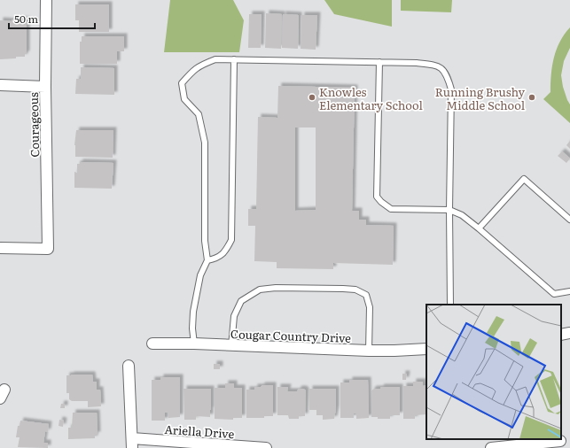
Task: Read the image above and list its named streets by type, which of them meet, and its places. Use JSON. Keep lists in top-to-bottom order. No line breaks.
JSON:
{"streets":{"street":["Courageous","Cougar Country Drive","Ariella Drive"]},"places":["Knowles Elementary School","Running Brushy Middle School"],"scale_bar":"50 m"}
